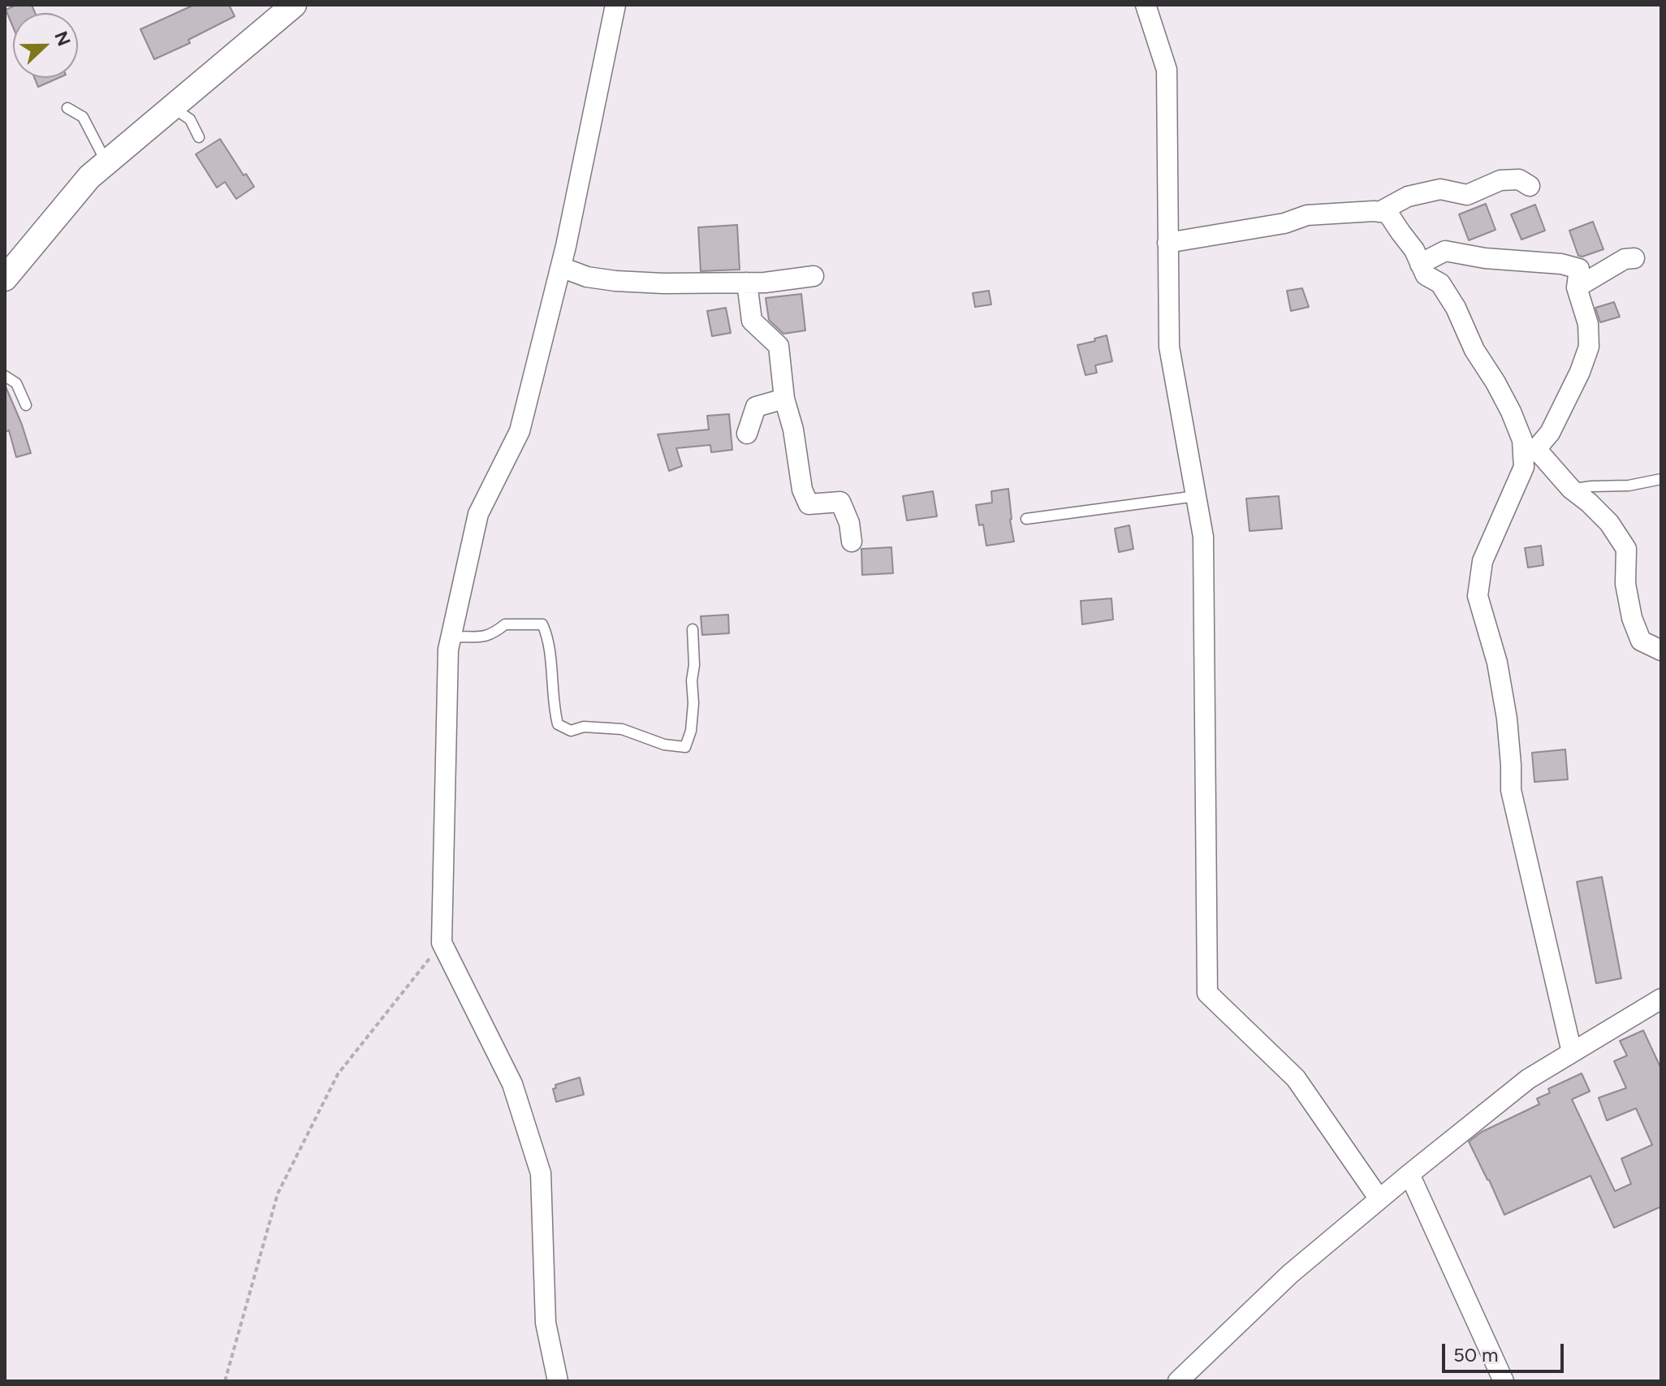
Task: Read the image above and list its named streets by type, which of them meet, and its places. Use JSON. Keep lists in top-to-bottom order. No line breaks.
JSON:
{"scale_bar":"50 m","north":"right"}
